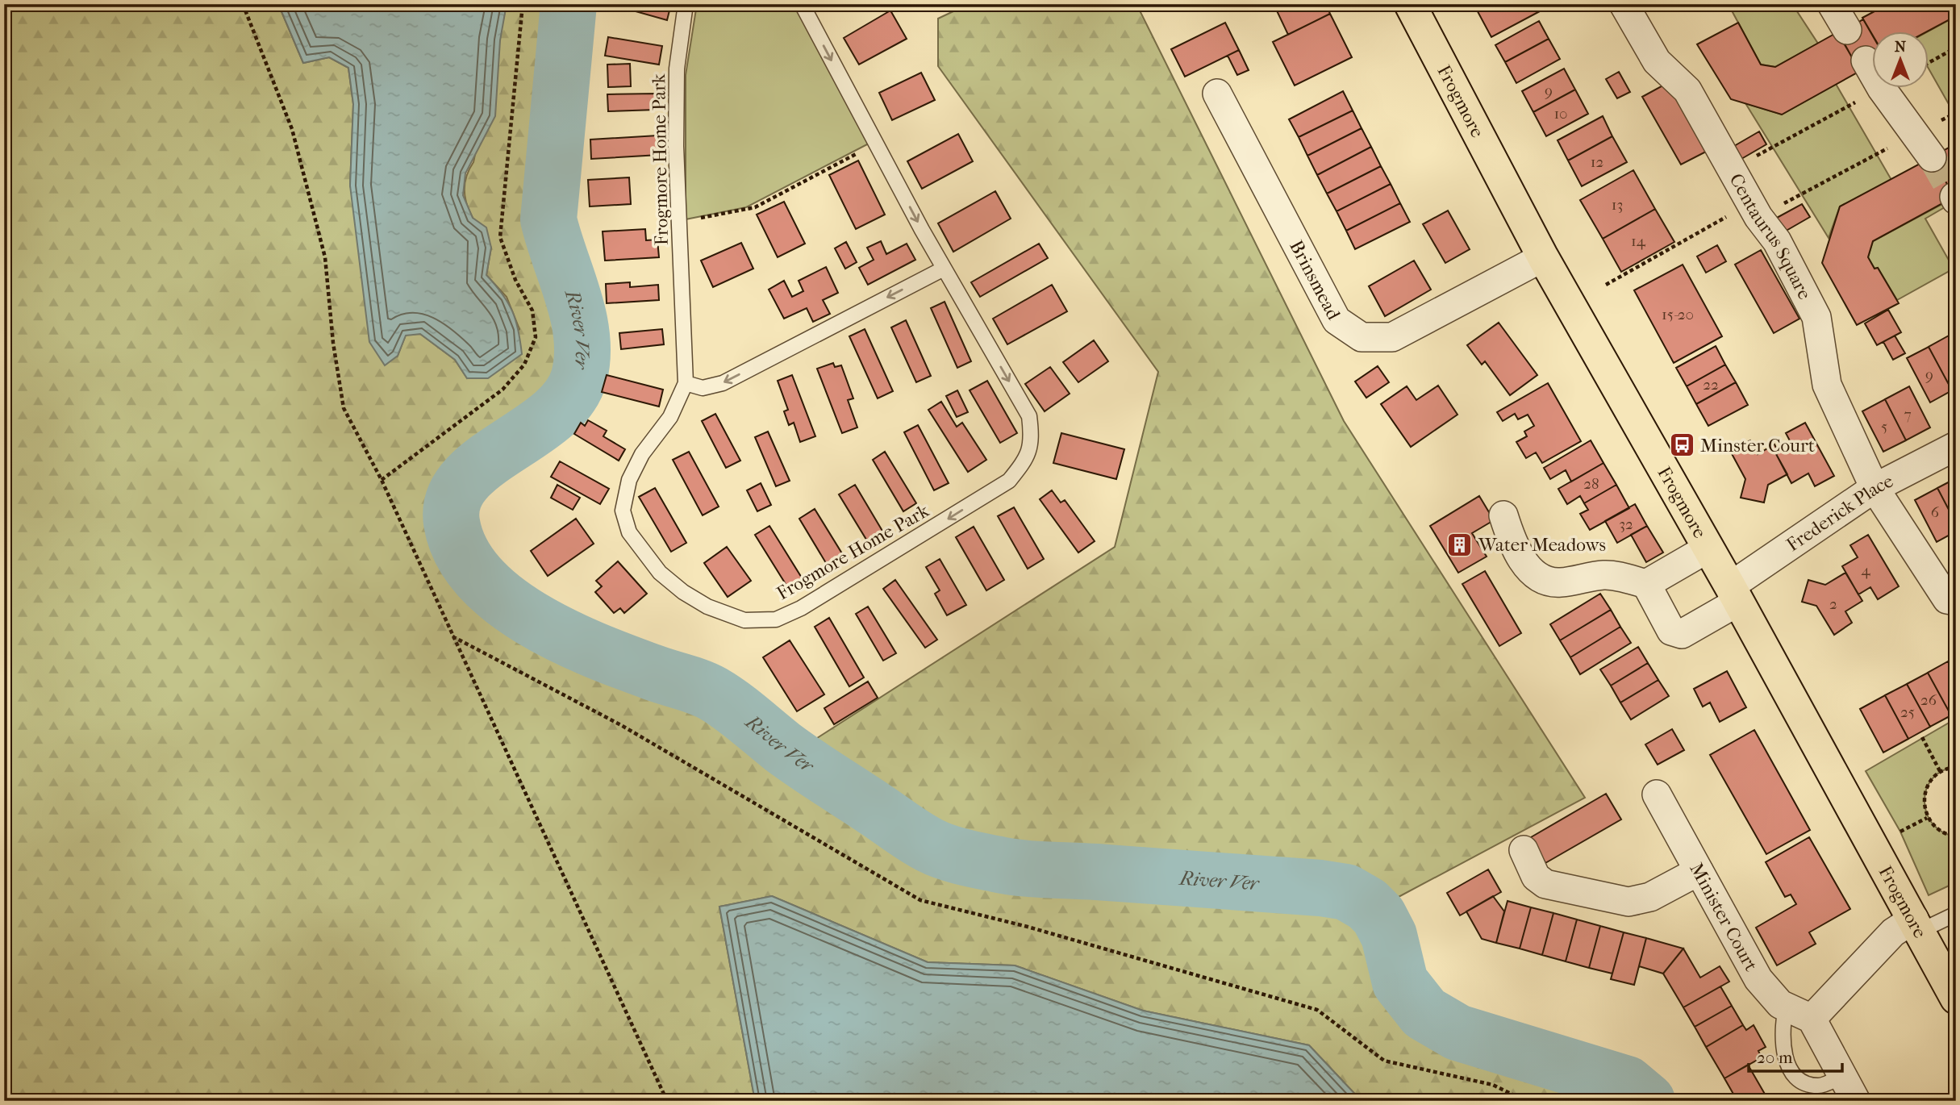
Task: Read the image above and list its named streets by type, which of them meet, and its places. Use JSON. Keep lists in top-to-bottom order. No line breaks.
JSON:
{"streets":{"main road":["Frogmore"],"street":["Centaurus Square","Brinsmead","Frederick Place","Minister Court"],"lane":["Frogmore Home Park"]},"crossings":[["Frogmore","Brinsmead"],["Frogmore","Frederick Place"],["Centaurus Square","Frederick Place"]],"water":["River Ver"],"places":{"bus stop":["Minster Court"],"building":["Water Meadows"]},"house_numbers":["9","10","12","13","14","15-20","9","22","7","5","28","6","32","4","2","26","25"],"scale_bar":"20 m","north":"top"}
